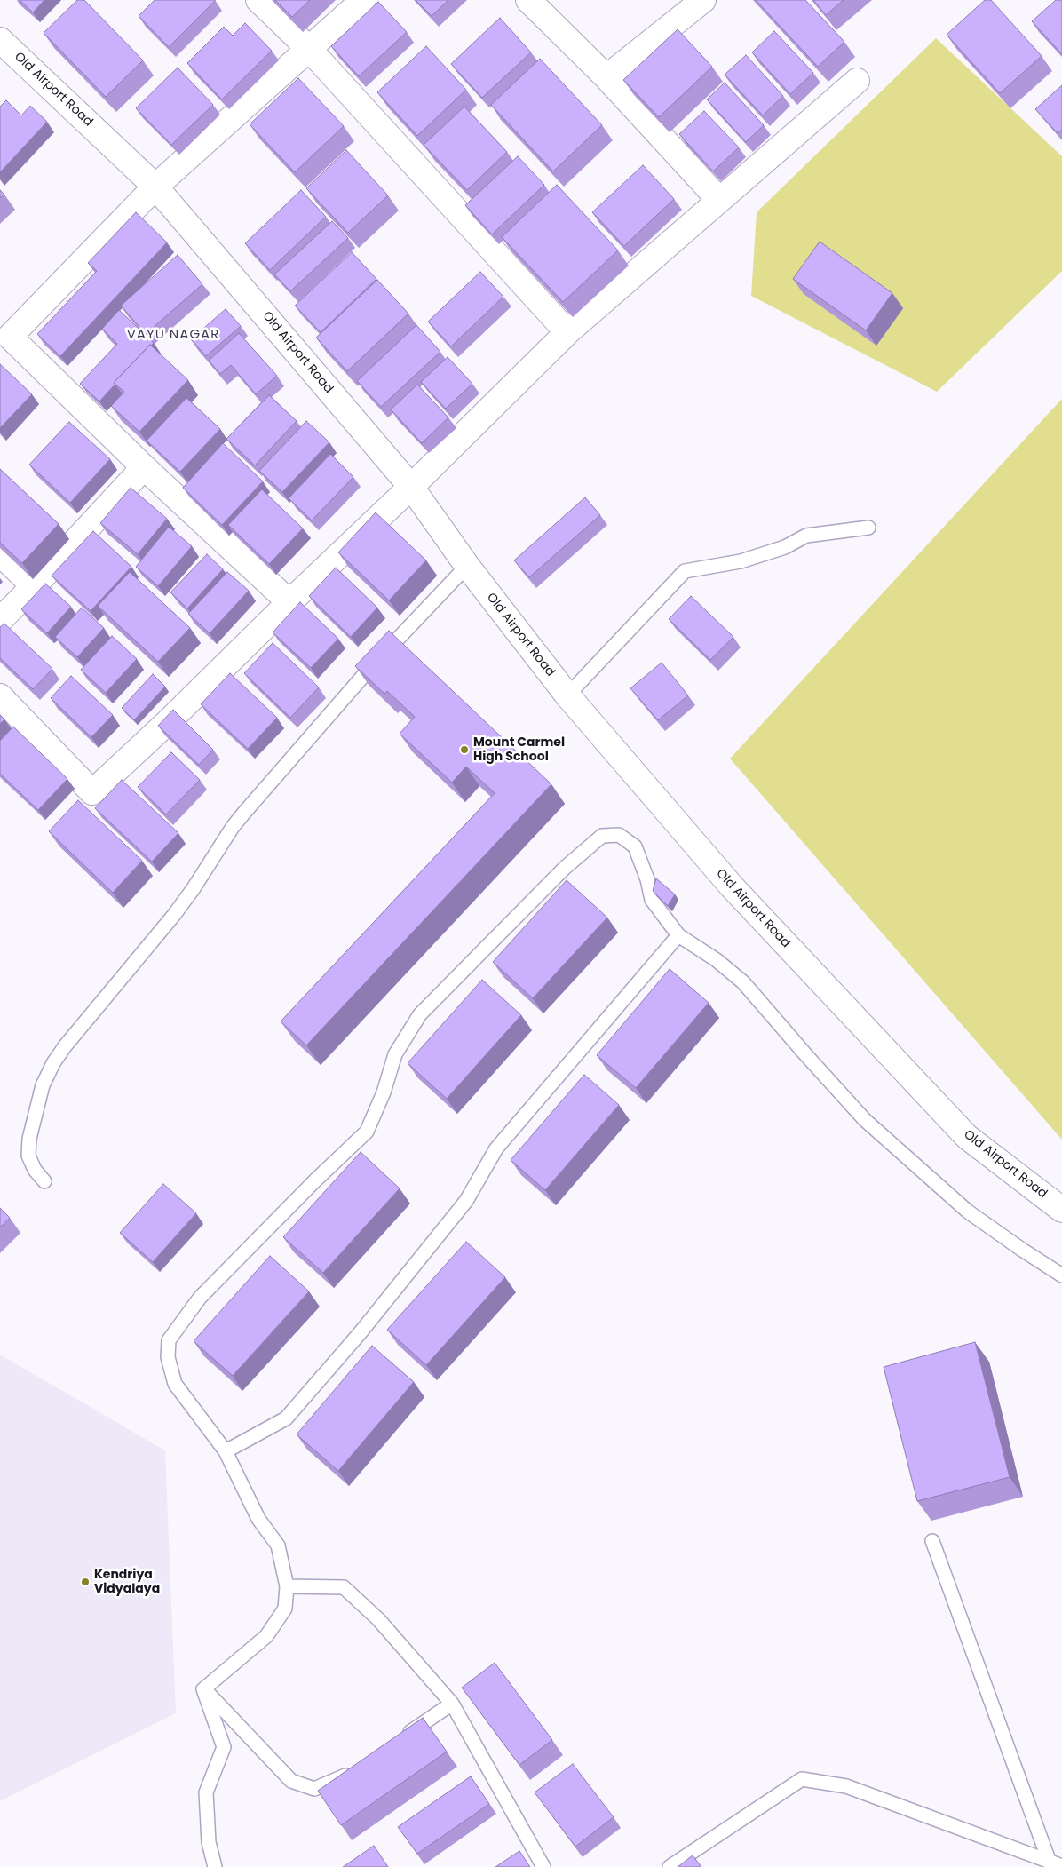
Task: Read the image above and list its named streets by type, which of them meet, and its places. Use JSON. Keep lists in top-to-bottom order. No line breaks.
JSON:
{"streets":{"street":["Old Airport Road"]},"districts":["VAYU NAGAR"],"places":["Mount Carmel High School","Kendriya Vidyalaya"]}
